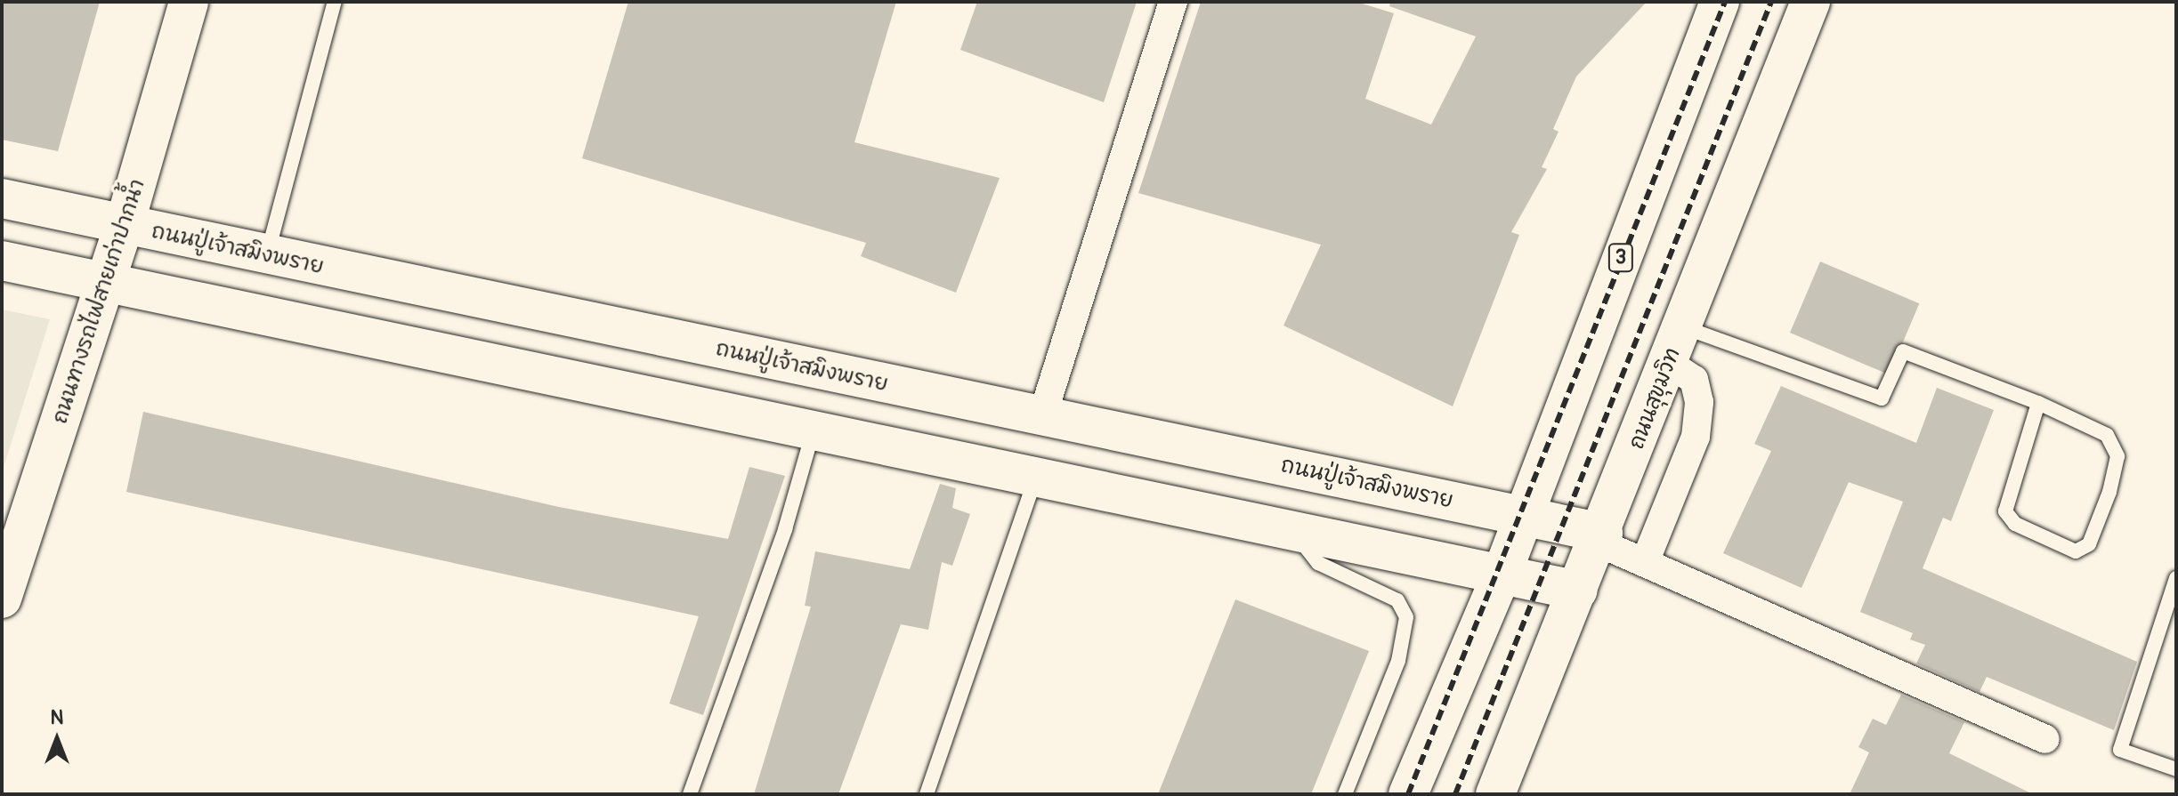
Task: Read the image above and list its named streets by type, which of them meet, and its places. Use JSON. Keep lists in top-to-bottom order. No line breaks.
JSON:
{"streets":{"main road":["ถนนปู่เจ้าสมิงพราย","3","ถนนทางรถไฟสายเก่าปากน้ำ","ถนนสุขุมวิท"]},"crossings":[["ถนนปู่เจ้าสมิงพราย","3"],["ถนนปู่เจ้าสมิงพราย","ถนนทางรถไฟสายเก่าปากน้ำ"],["ถนนปู่เจ้าสมิงพราย","ถนนสุขุมวิท"]],"north":"top"}
